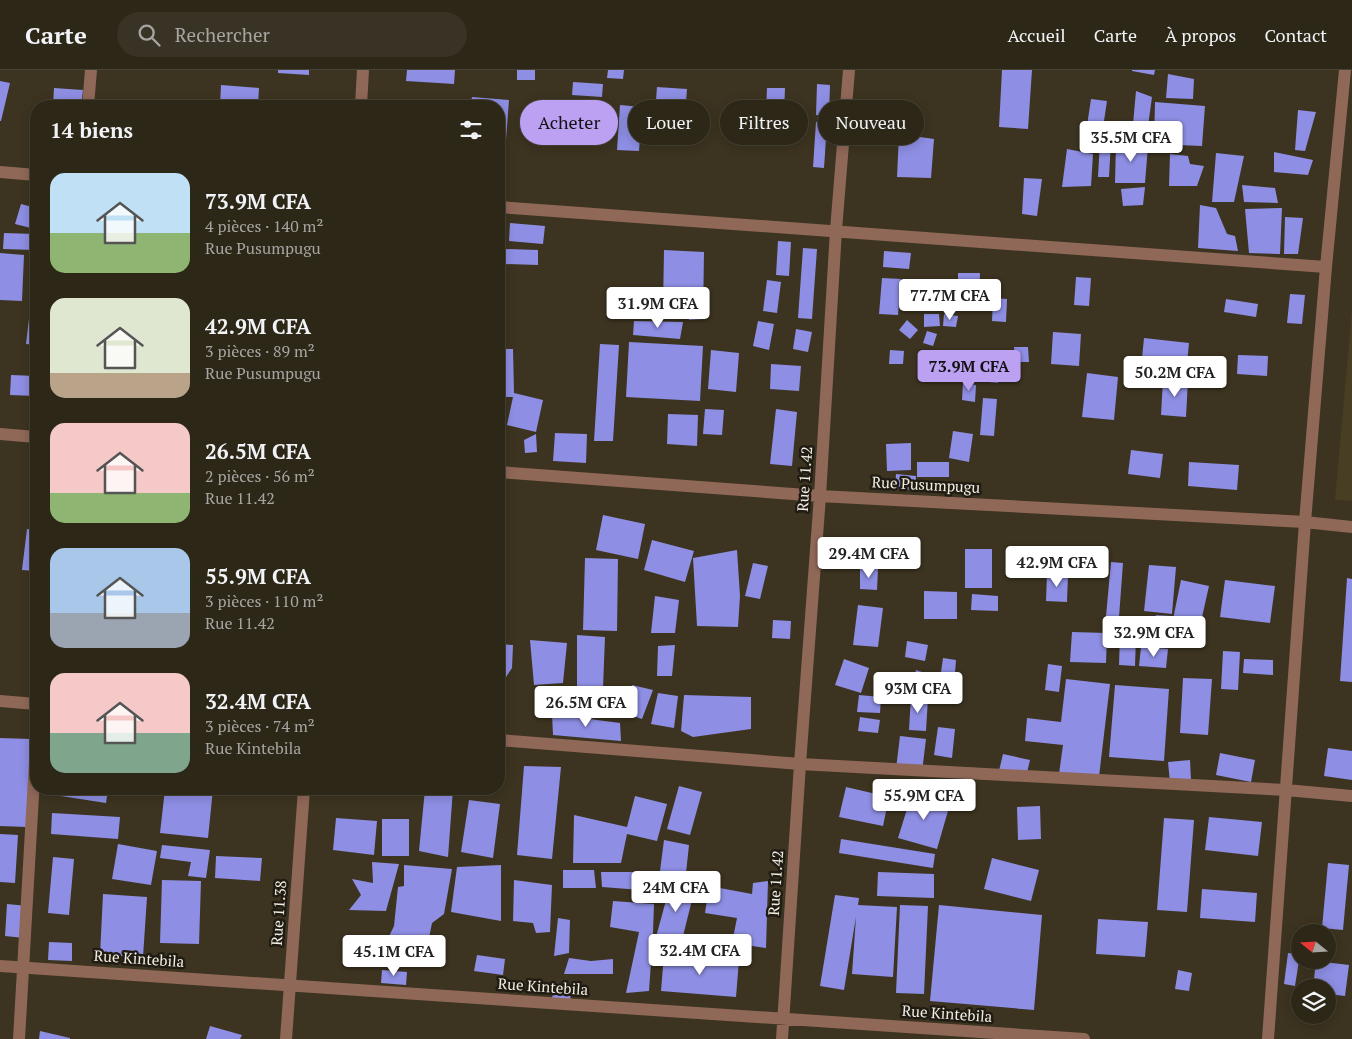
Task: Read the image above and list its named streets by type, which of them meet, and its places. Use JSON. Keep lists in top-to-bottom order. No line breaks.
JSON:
{"streets":{"street":["Rue 11.42","Rue Pusumpugu","Rue 11.38","Rue Kintebila"]},"crossings":[["Rue 11.42","Rue Pusumpugu"],["Rue 11.42","Rue Kintebila"],["Rue 11.38","Rue Kintebila"]],"north":"left","page":{"header":"Carte","search":"Rechercher","nav":["Accueil","Carte","À propos","Contact"],"chip":["Acheter","Louer","Filtres","Nouveau"],"heading":"14 biens","price":["35.5M CFA","77.7M CFA","31.9M CFA","73.9M CFA","50.2M CFA","29.4M CFA","42.9M CFA","32.9M CFA","93M CFA","26.5M CFA","55.9M CFA","24M CFA","32.4M CFA","45.1M CFA"],"list":[{"name":"73.9M CFA","note":"4 pièces · 140 m² · Rue Pusumpugu"},{"name":"42.9M CFA","note":"3 pièces · 89 m² · Rue Pusumpugu"},{"name":"26.5M CFA","note":"2 pièces · 56 m² · Rue 11.42"},{"name":"55.9M CFA","note":"3 pièces · 110 m² · Rue 11.42"},{"name":"32.4M CFA","note":"3 pièces · 74 m² · Rue Kintebila"}]}}
